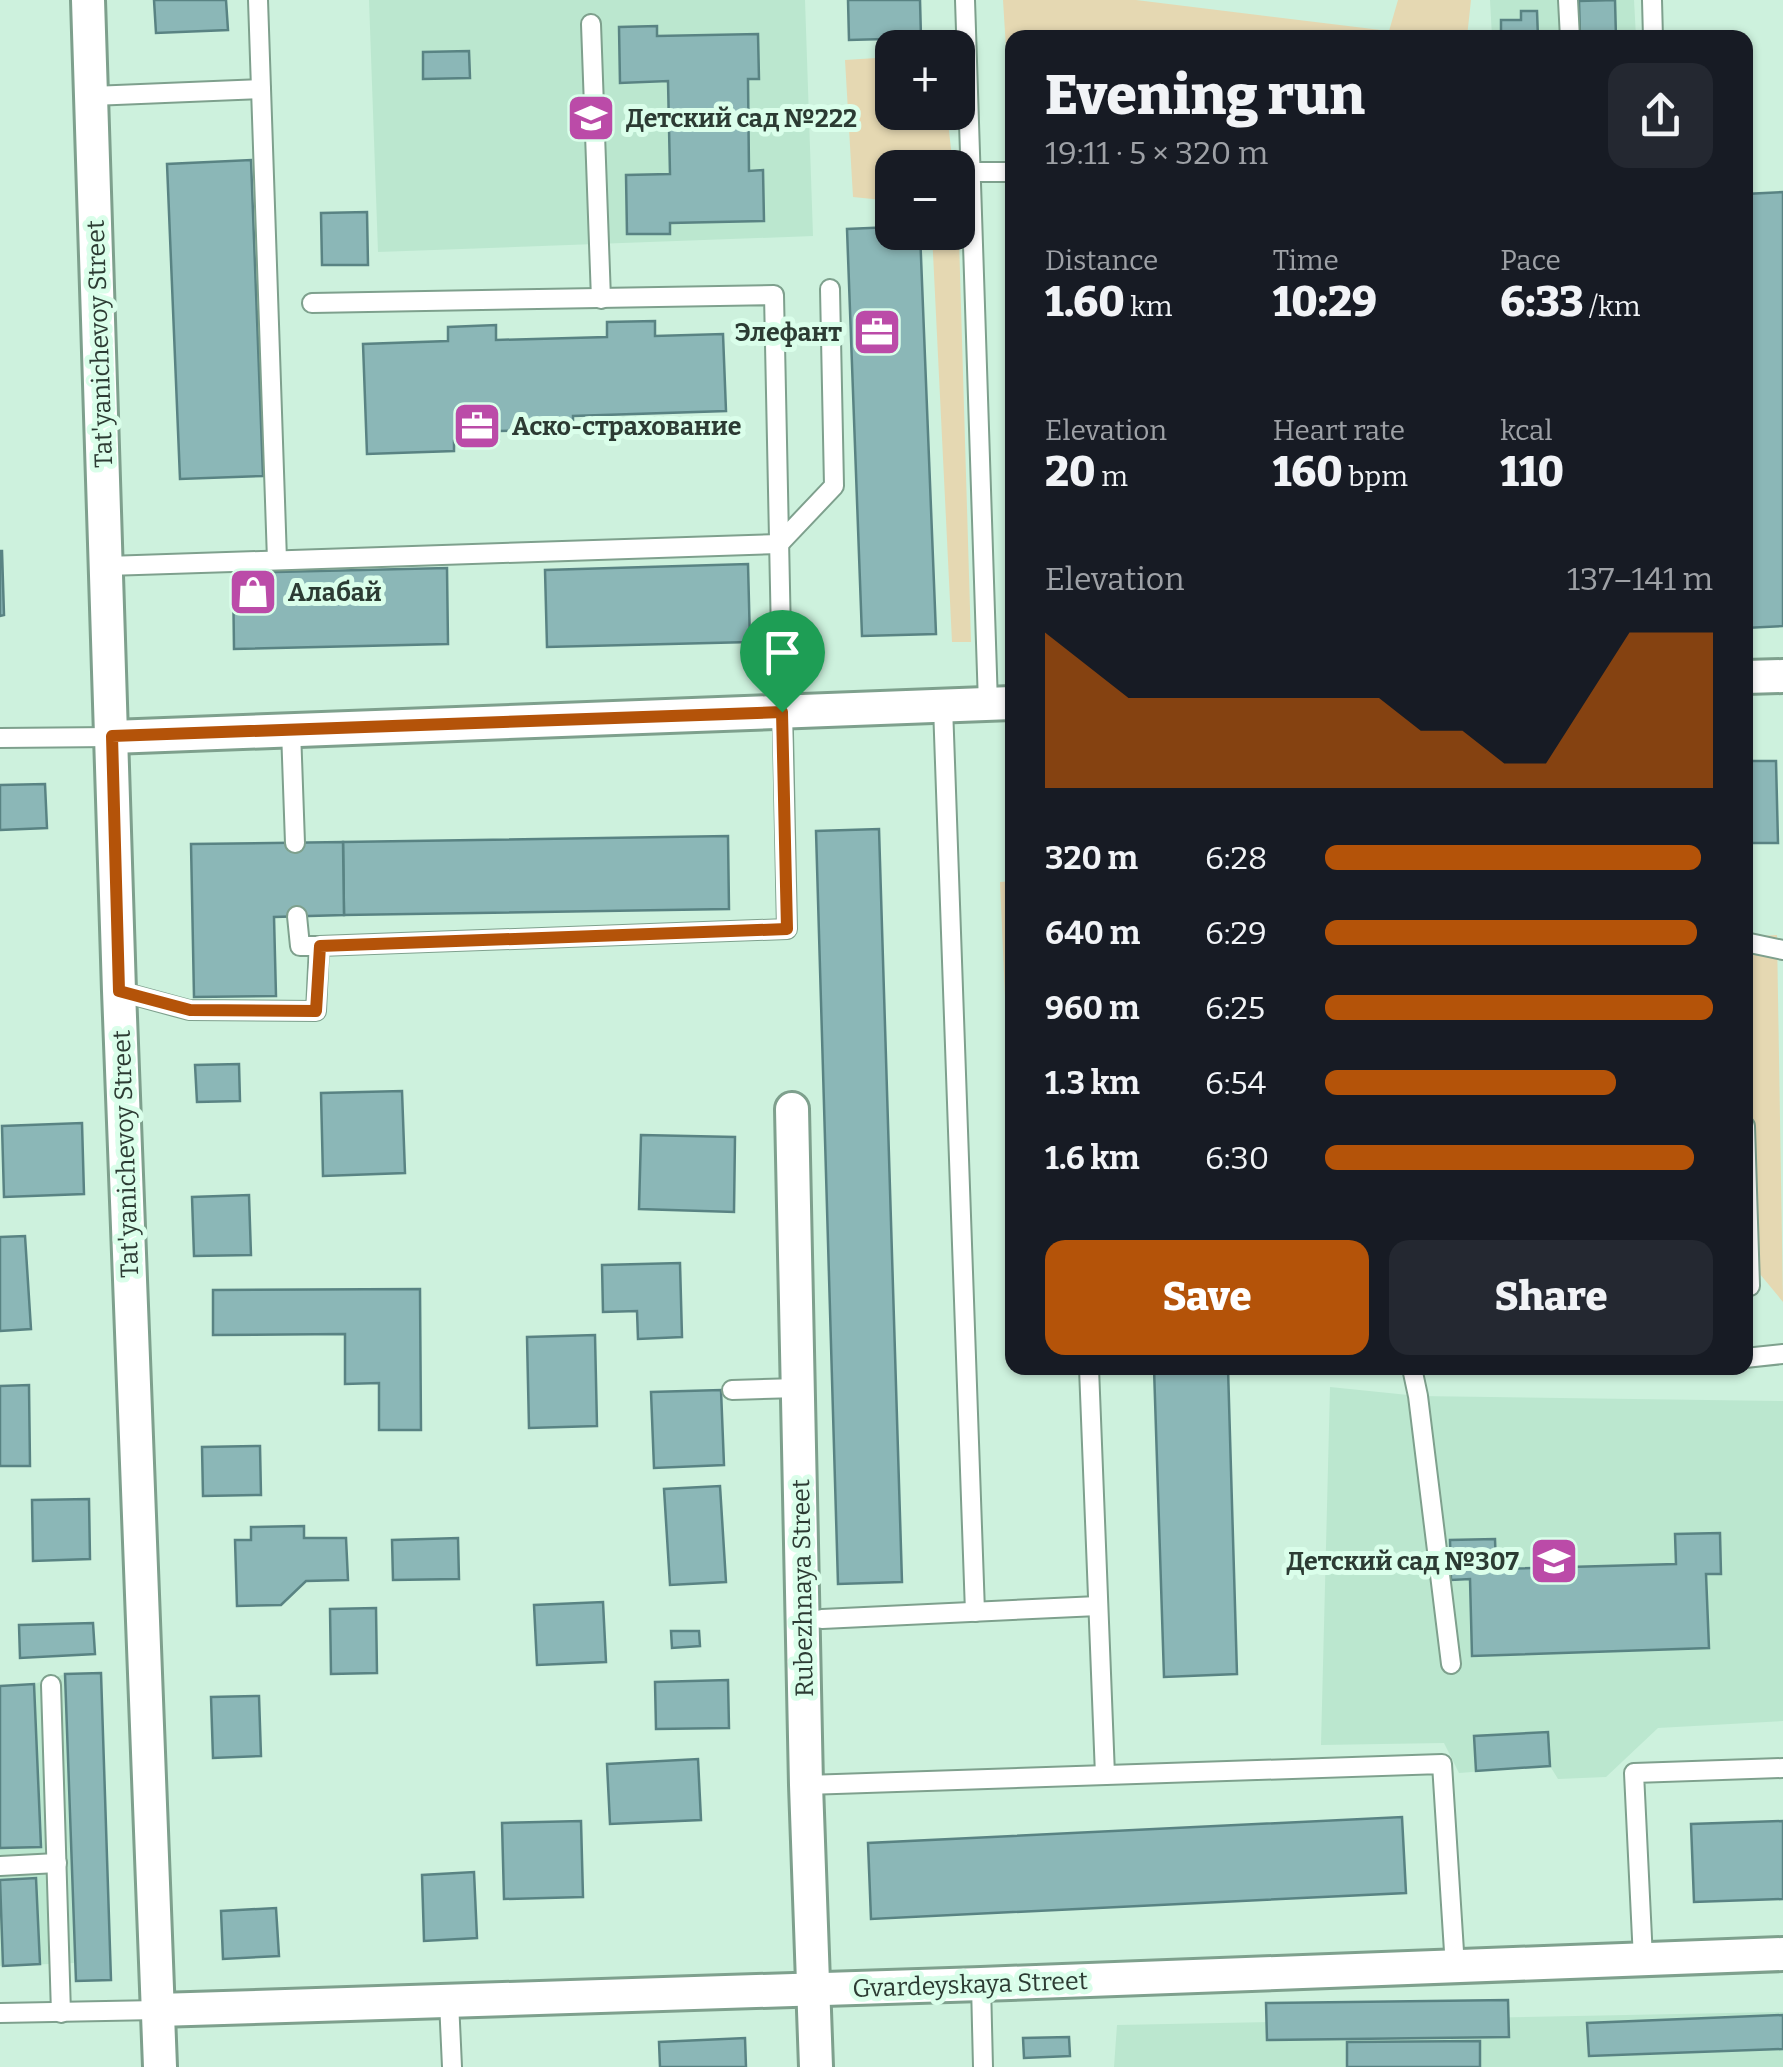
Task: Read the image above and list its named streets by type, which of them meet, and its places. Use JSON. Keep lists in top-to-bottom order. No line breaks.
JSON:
{"streets":{"street":["Tat'yanichevoy Street","Rubezhnaya Street","Gvardeyskaya Street"]},"crossings":[["Tat'yanichevoy Street","Gvardeyskaya Street"],["Rubezhnaya Street","Gvardeyskaya Street"]],"places":{"school or university":["Детский сад №222","Детский сад №307"],"office":["Элефант","Аско-страхование"],"shop":["Алабай"]},"page":{"map_buttons":["+","−"],"heading":["Evening run","19:11 · 5 × 320 m"],"stats":[["Distance","1.60 km"],["Time","10:29"],["Pace","6:33 /km"],["Elevation","20 m"],["Heart rate","160 bpm"],["kcal","110"]],"chart":["Elevation","137–141 m"],"list":[{"name":"320 m","note":"6:28"},{"name":"640 m","note":"6:29"},{"name":"960 m","note":"6:25"},{"name":"1.3 km","note":"6:54"},{"name":"1.6 km","note":"6:30"}],"buttons":["Save","Share"]}}
